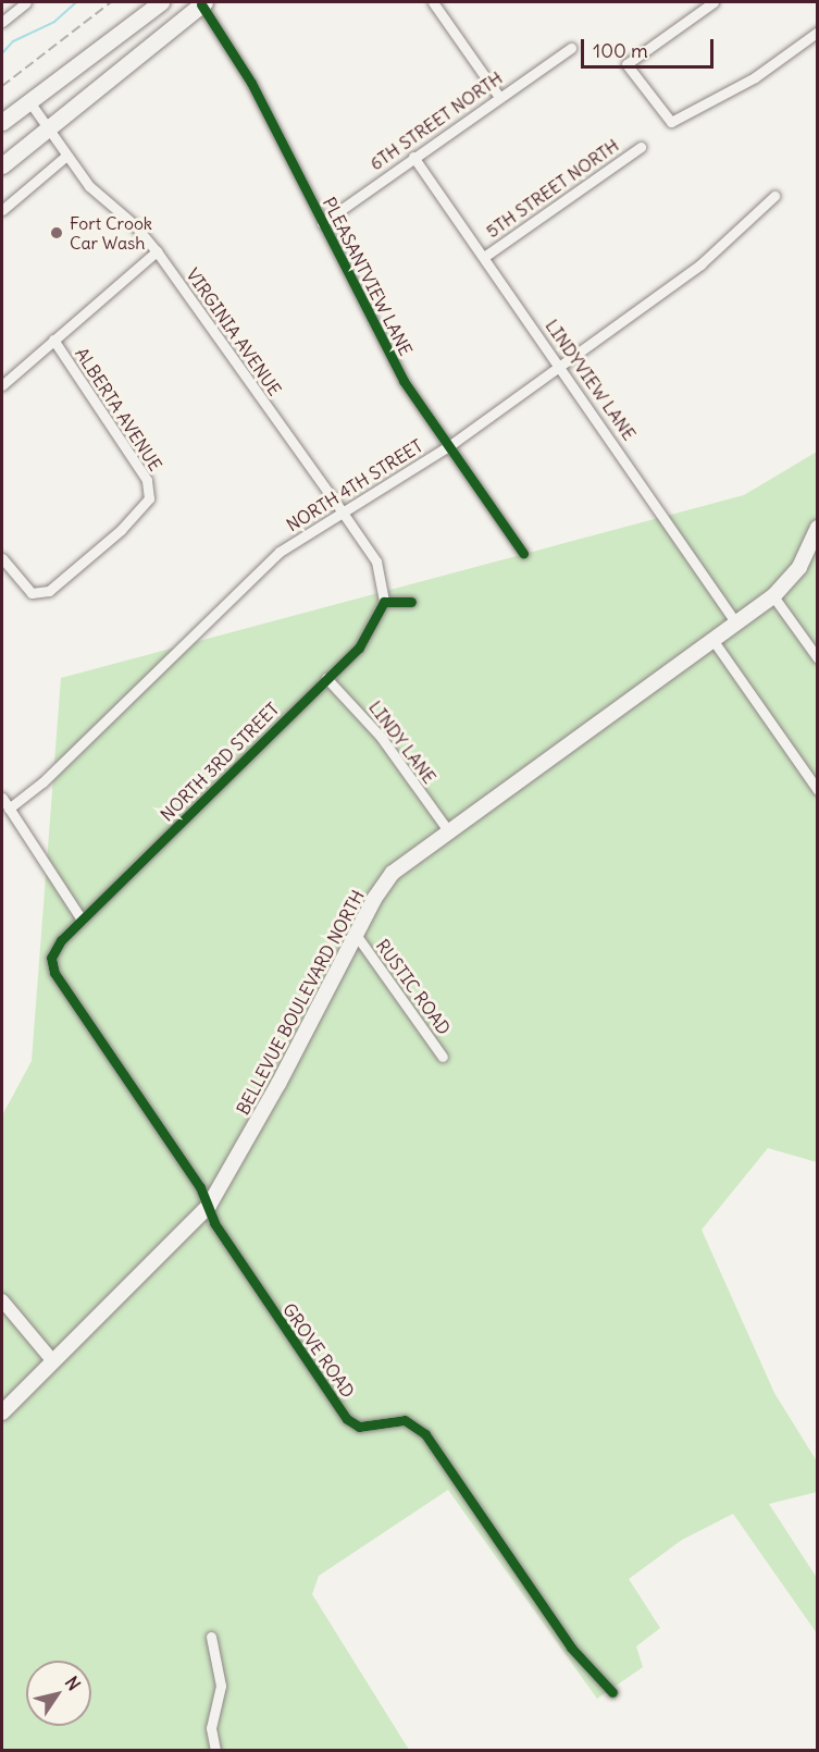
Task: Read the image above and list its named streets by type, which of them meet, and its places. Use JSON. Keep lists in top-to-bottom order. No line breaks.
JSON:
{"streets":{"main road":["BELLEVUE BOULEVARD NORTH"],"street":["6TH STREET NORTH","5TH STREET NORTH","PLEASANTVIEW LANE","VIRGINIA AVENUE","LINDYVIEW LANE","ALBERTA AVENUE","NORTH 4TH STREET","LINDY LANE","NORTH 3RD STREET","RUSTIC ROAD","GROVE ROAD"]},"crossings":[["6TH STREET NORTH","PLEASANTVIEW LANE"],["6TH STREET NORTH","LINDYVIEW LANE"],["5TH STREET NORTH","LINDYVIEW LANE"],["PLEASANTVIEW LANE","NORTH 4TH STREET"],["VIRGINIA AVENUE","NORTH 4TH STREET"],["VIRGINIA AVENUE","NORTH 3RD STREET"],["LINDYVIEW LANE","NORTH 4TH STREET"],["LINDYVIEW LANE","BELLEVUE BOULEVARD NORTH"],["LINDY LANE","NORTH 3RD STREET"],["LINDY LANE","BELLEVUE BOULEVARD NORTH"],["NORTH 3RD STREET","GROVE ROAD"],["RUSTIC ROAD","BELLEVUE BOULEVARD NORTH"],["BELLEVUE BOULEVARD NORTH","GROVE ROAD"]],"places":["Fort Crook Car Wash"],"scale_bar":"100 m","north":"top right"}
